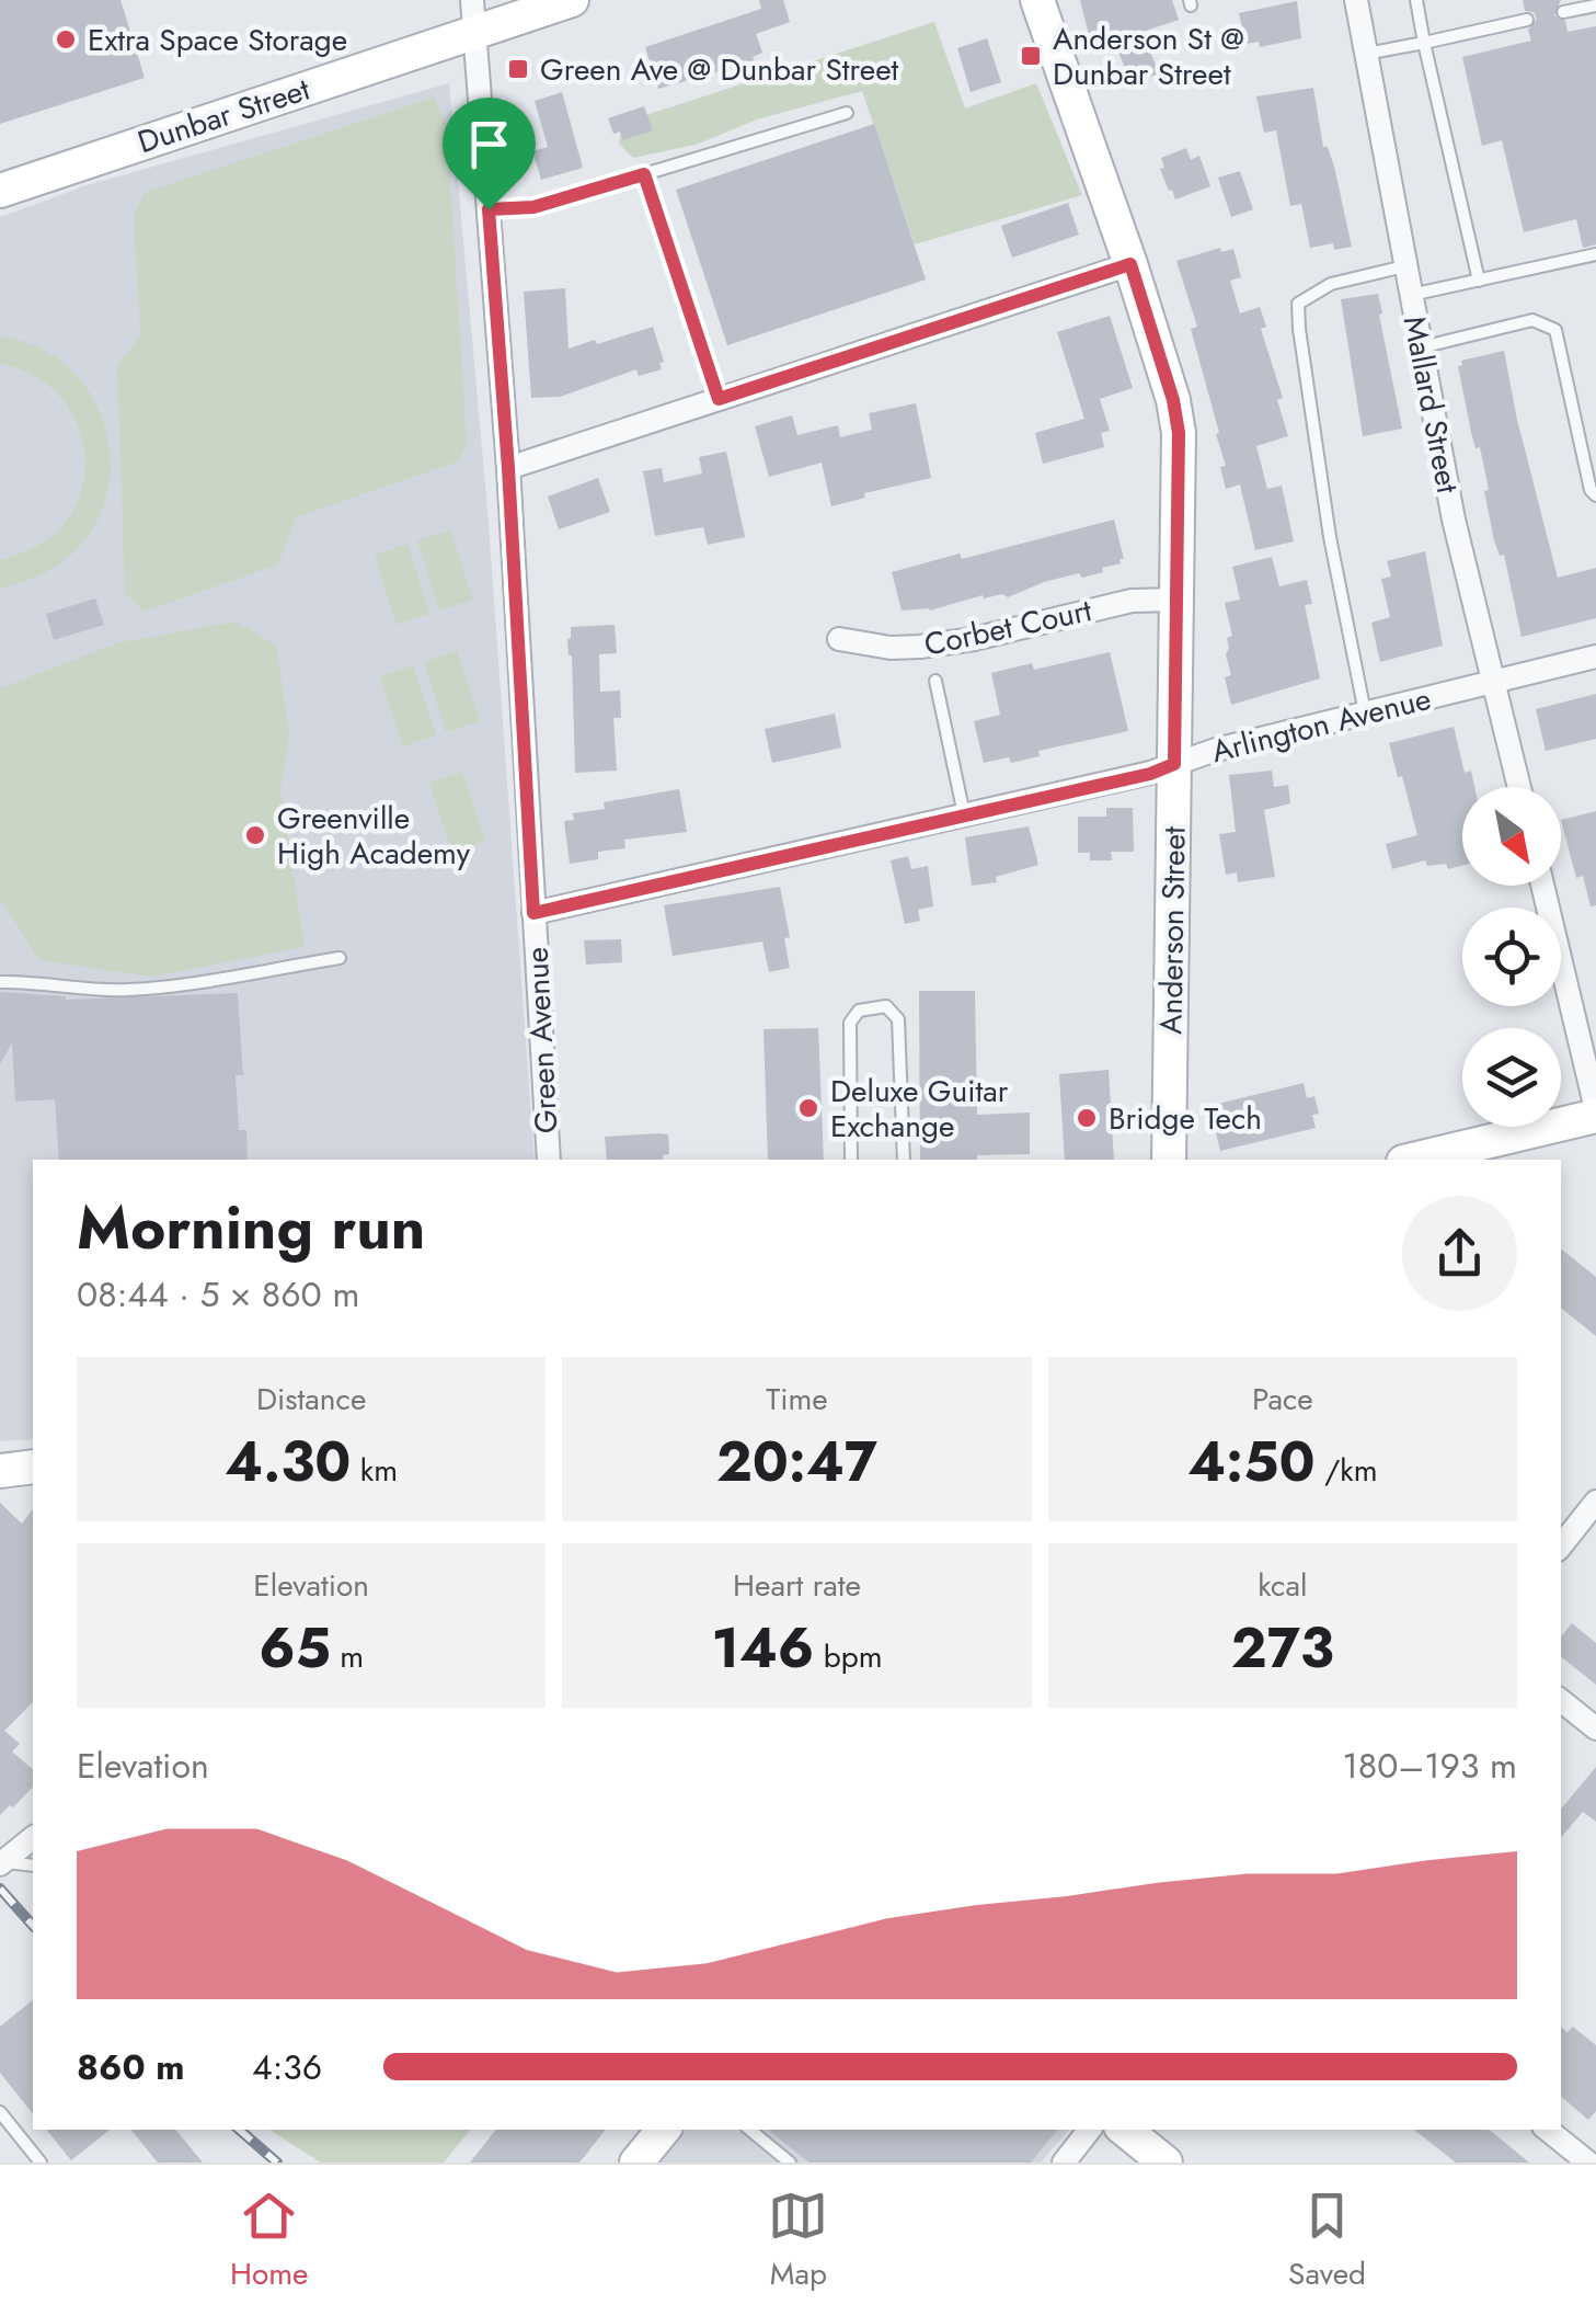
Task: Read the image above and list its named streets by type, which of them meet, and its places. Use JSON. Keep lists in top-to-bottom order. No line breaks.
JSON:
{"streets":{"main road":["Dunbar Street","Anderson Street"],"street":["Mallard Street","Corbet Court","Arlington Avenue","Green Avenue"]},"crossings":[["Dunbar Street","Green Avenue"],["Mallard Street","Arlington Avenue"],["Corbet Court","Anderson Street"],["Arlington Avenue","Anderson Street"],["Arlington Avenue","Green Avenue"]],"places":{"other":["Extra Space Storage","Greenville High Academy","Deluxe Guitar Exchange","Bridge Tech"],"transit":["Anderson St @ Dunbar Street","Green Ave @ Dunbar Street"]},"north":"bottom right","page":{"heading":["Morning run","08:44 · 5 × 860 m"],"stats":[["Distance","4.30 km"],["Time","20:47"],["Pace","4:50 /km"],["Elevation","65 m"],["Heart rate","146 bpm"],["kcal","273"]],"chart":["Elevation","180–193 m"],"list":[{"name":"860 m","note":"4:36"}],"tabs":["Home","Map","Saved"]}}
